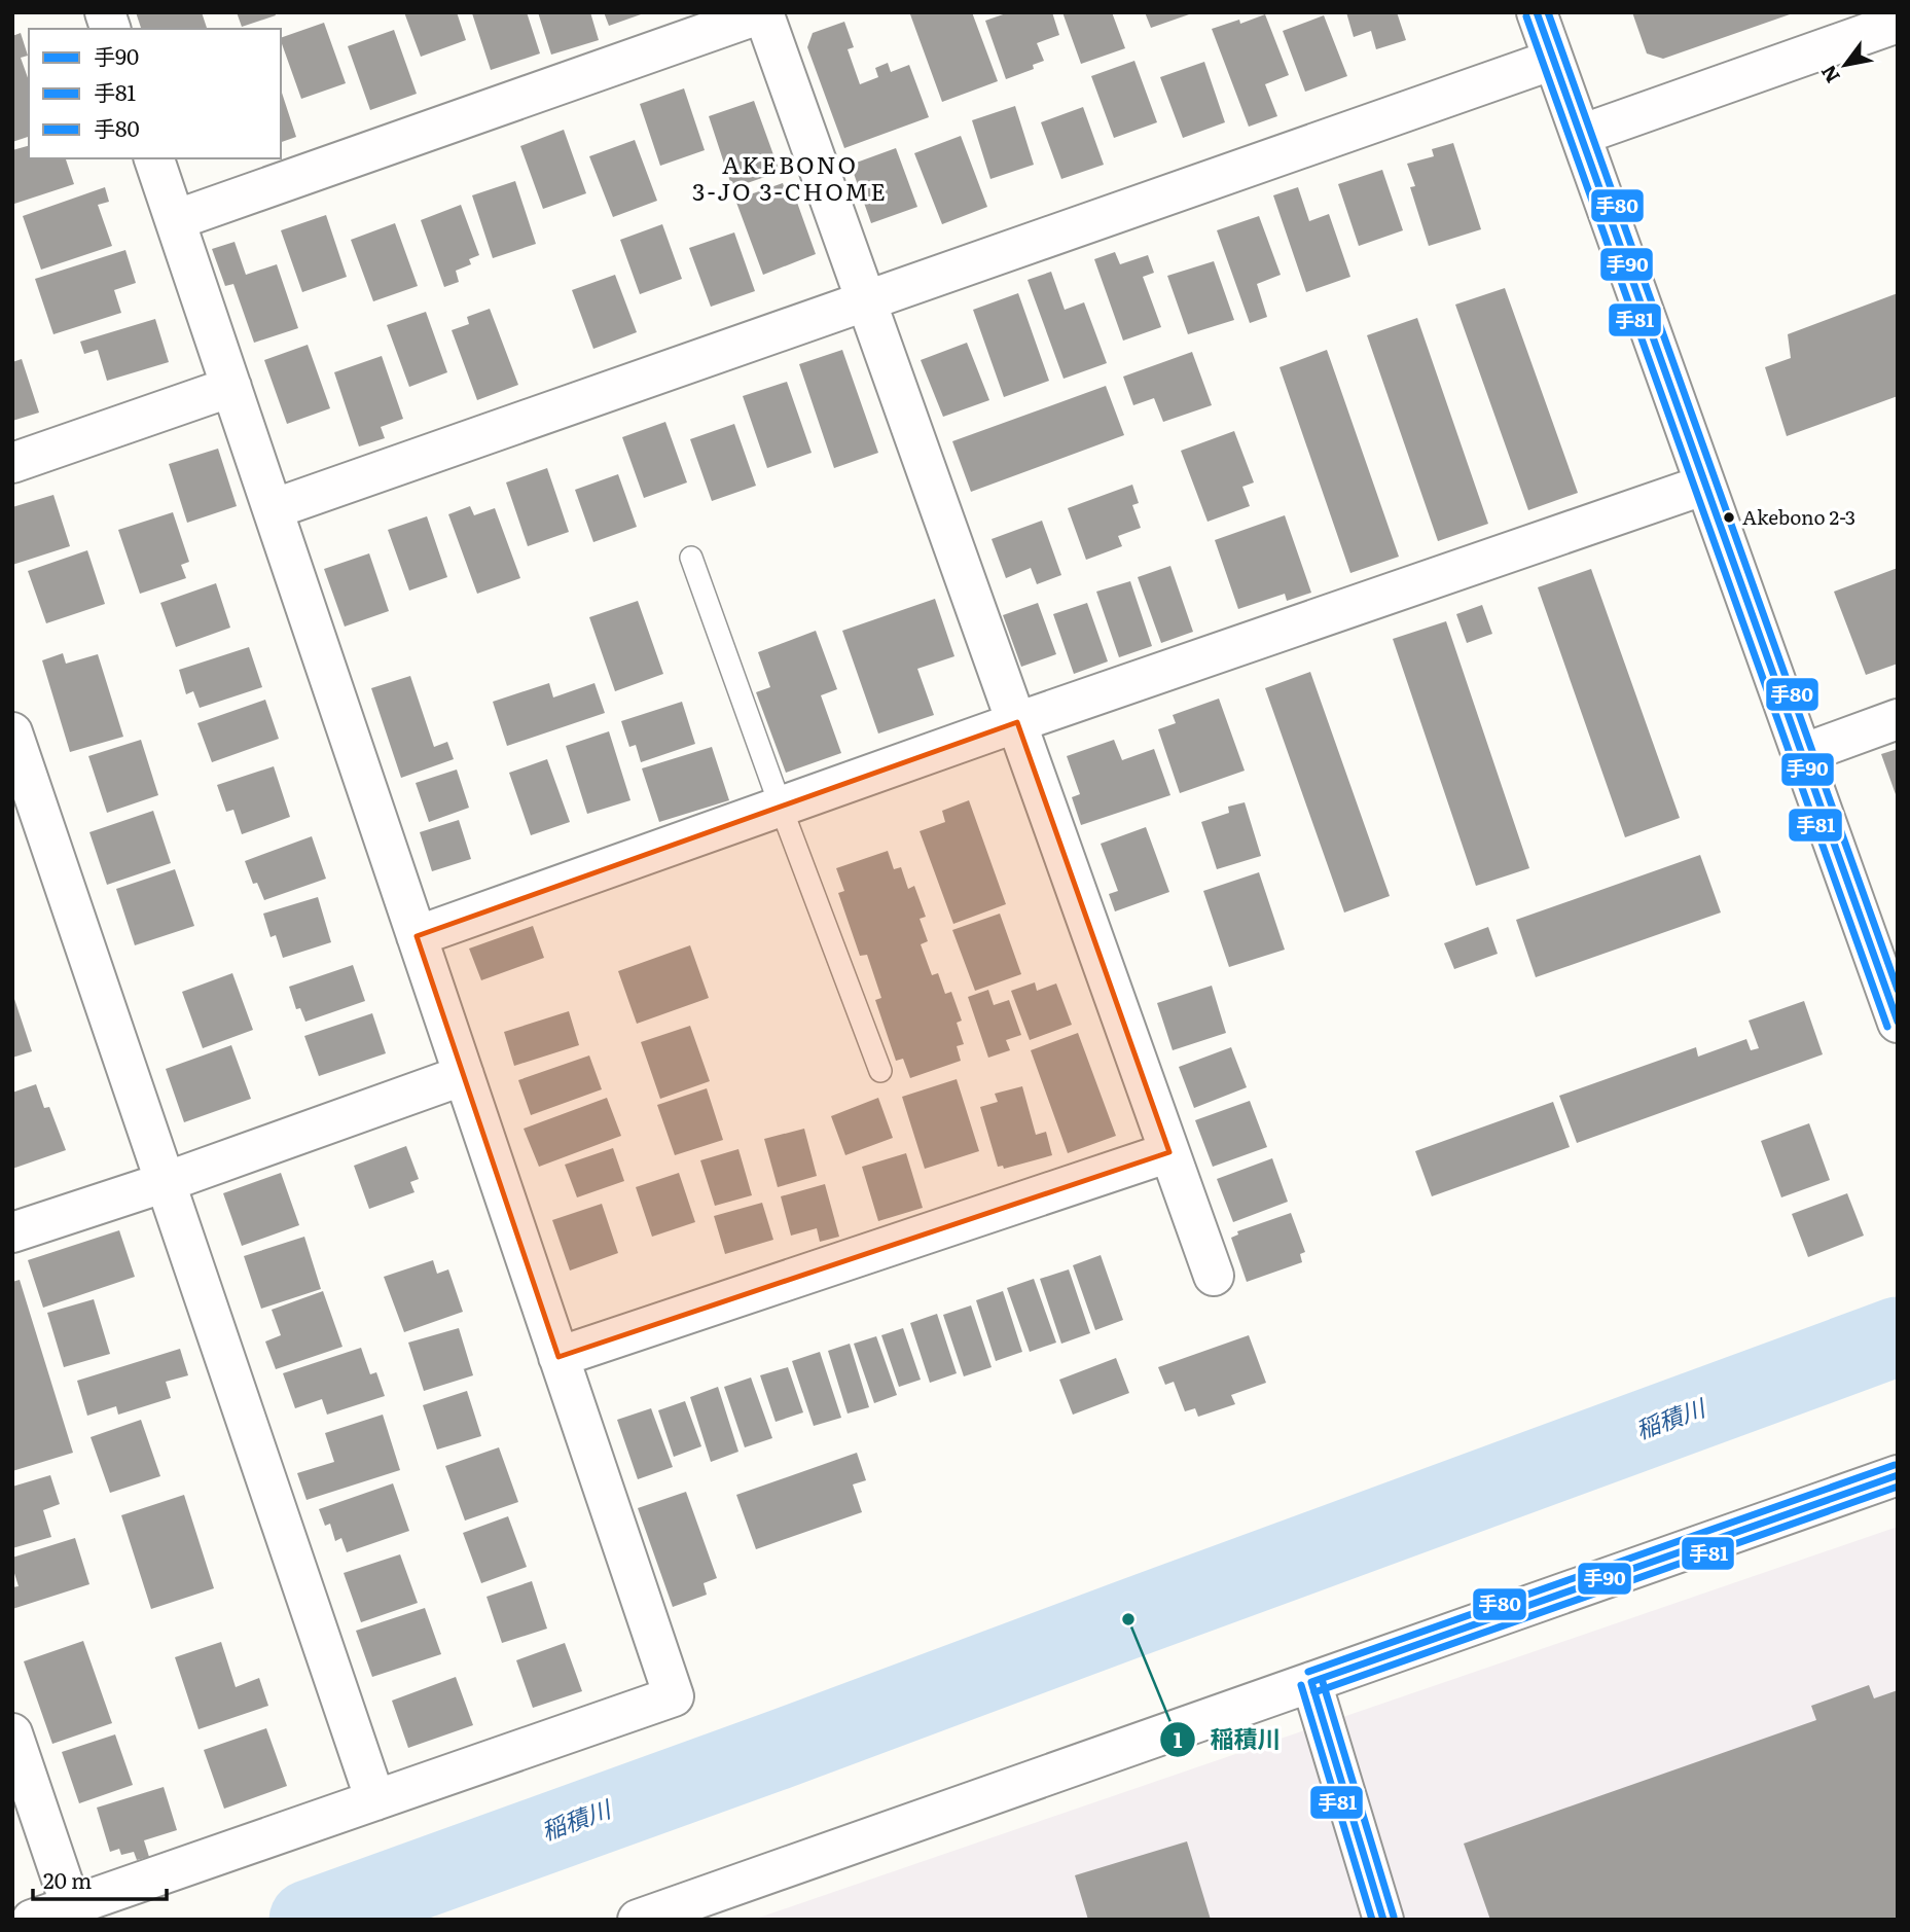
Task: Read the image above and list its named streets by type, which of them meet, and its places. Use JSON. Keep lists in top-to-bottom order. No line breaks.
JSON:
{"districts":["AKEBONO 3-JO 3-CHOME"],"water":["稲積川"],"places":["Akebono 2-3","稲積川"],"lines":["transit line 手90","transit line 手80","transit line 手81"],"legend":["手90","手81","手80"],"scale_bar":"20 m","north":"bottom left"}
